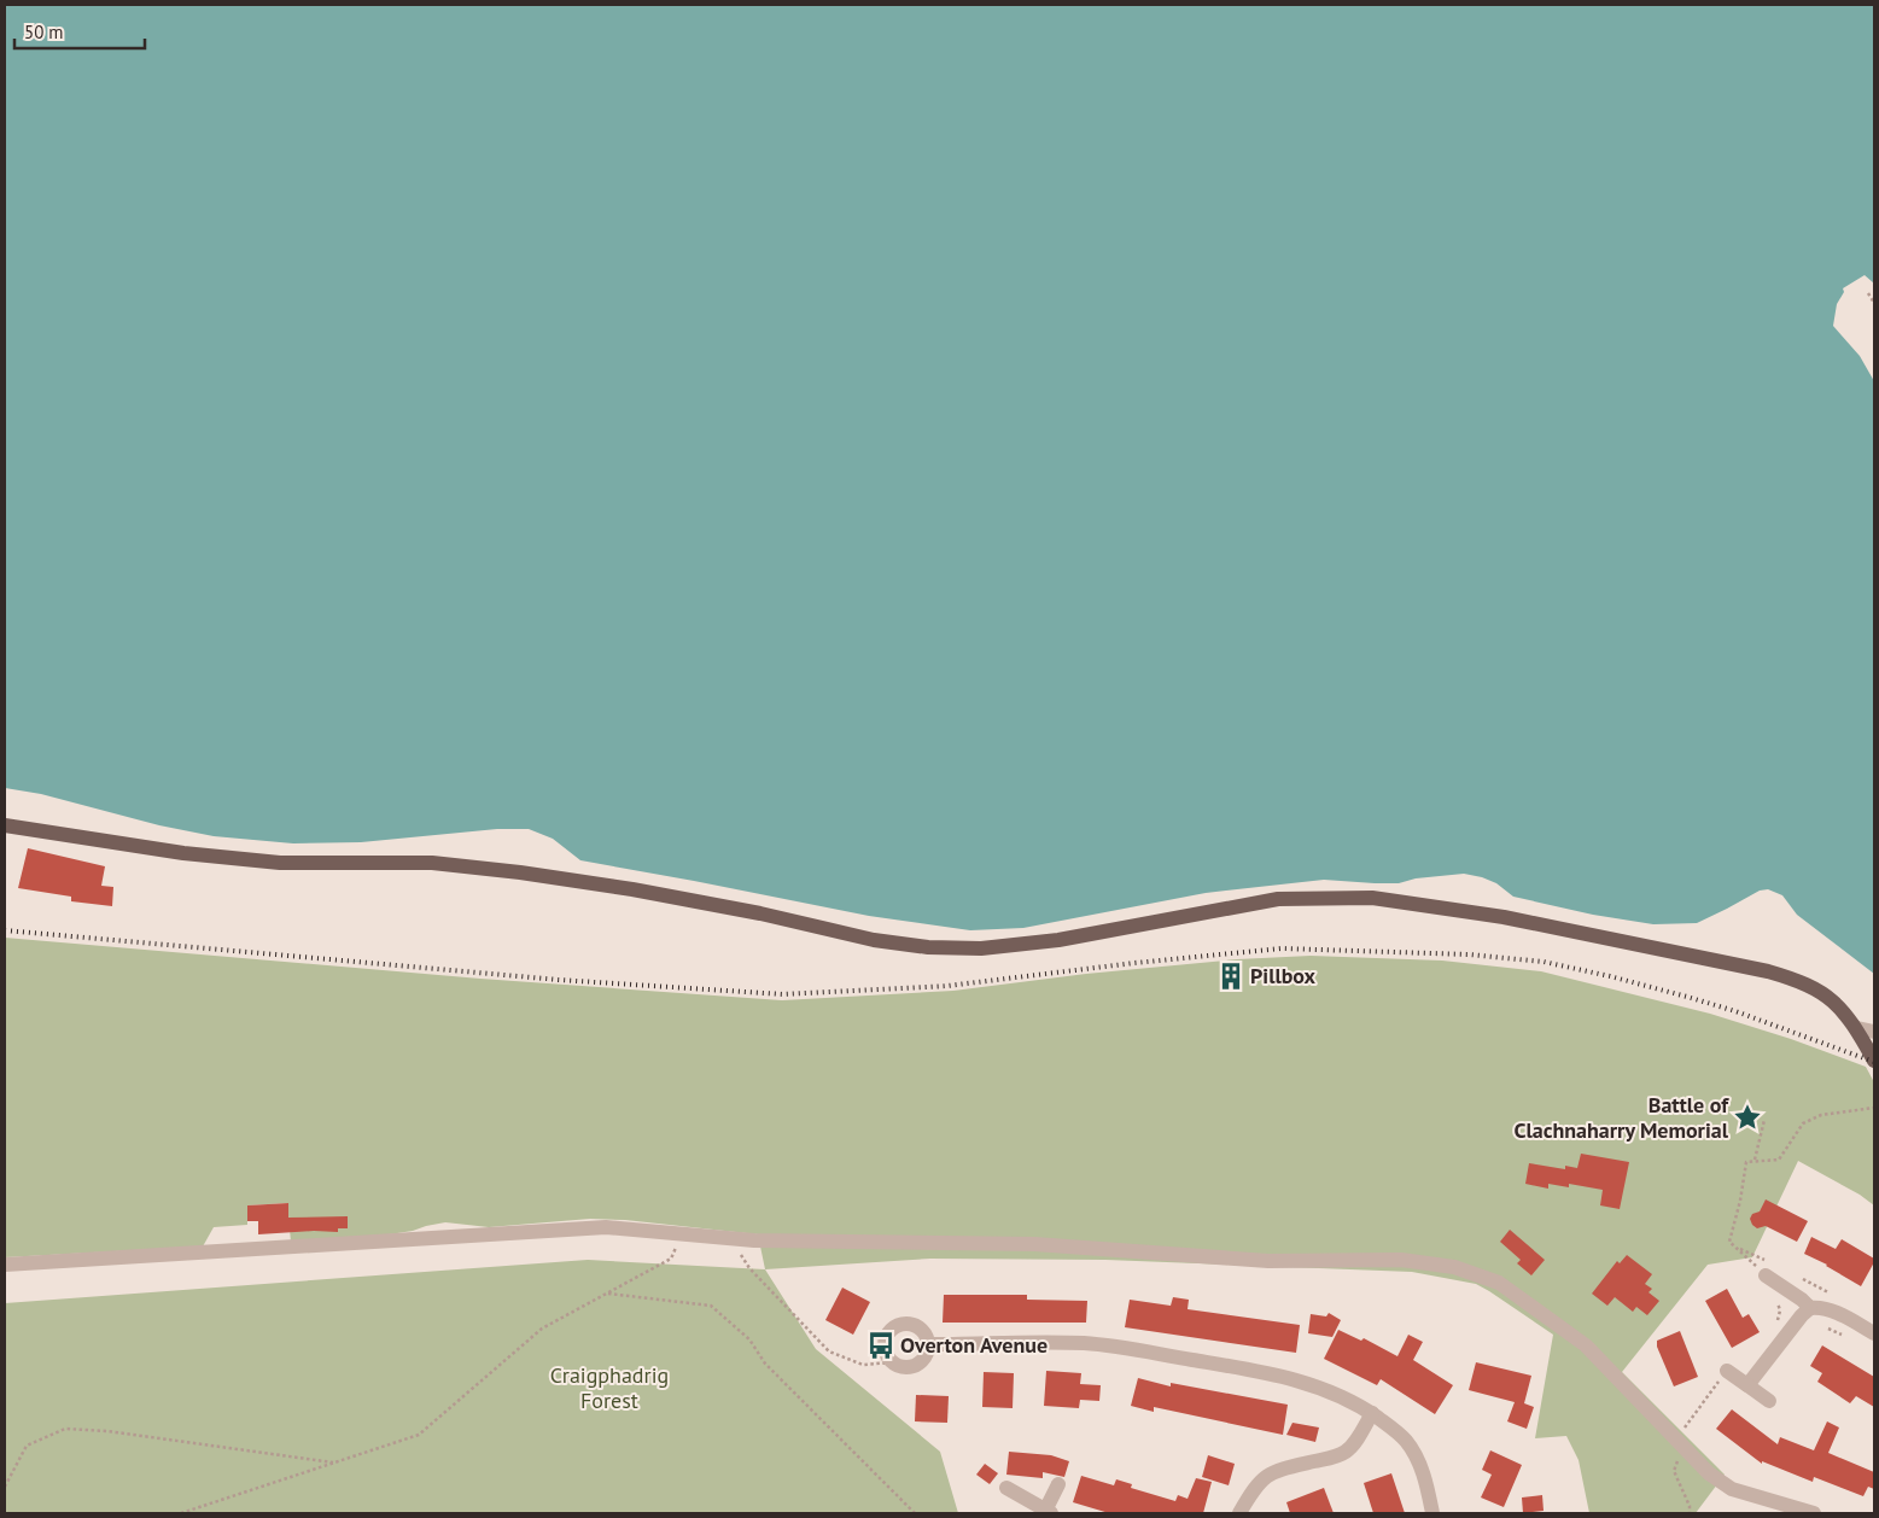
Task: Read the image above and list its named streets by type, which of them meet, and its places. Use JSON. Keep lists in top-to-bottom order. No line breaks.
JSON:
{"parks":["Craigphadrig Forest"],"places":{"building":["Pillbox"],"place":["Battle of Clachnaharry Memorial"],"bus stop":["Overton Avenue"]},"scale_bar":"50 m"}
